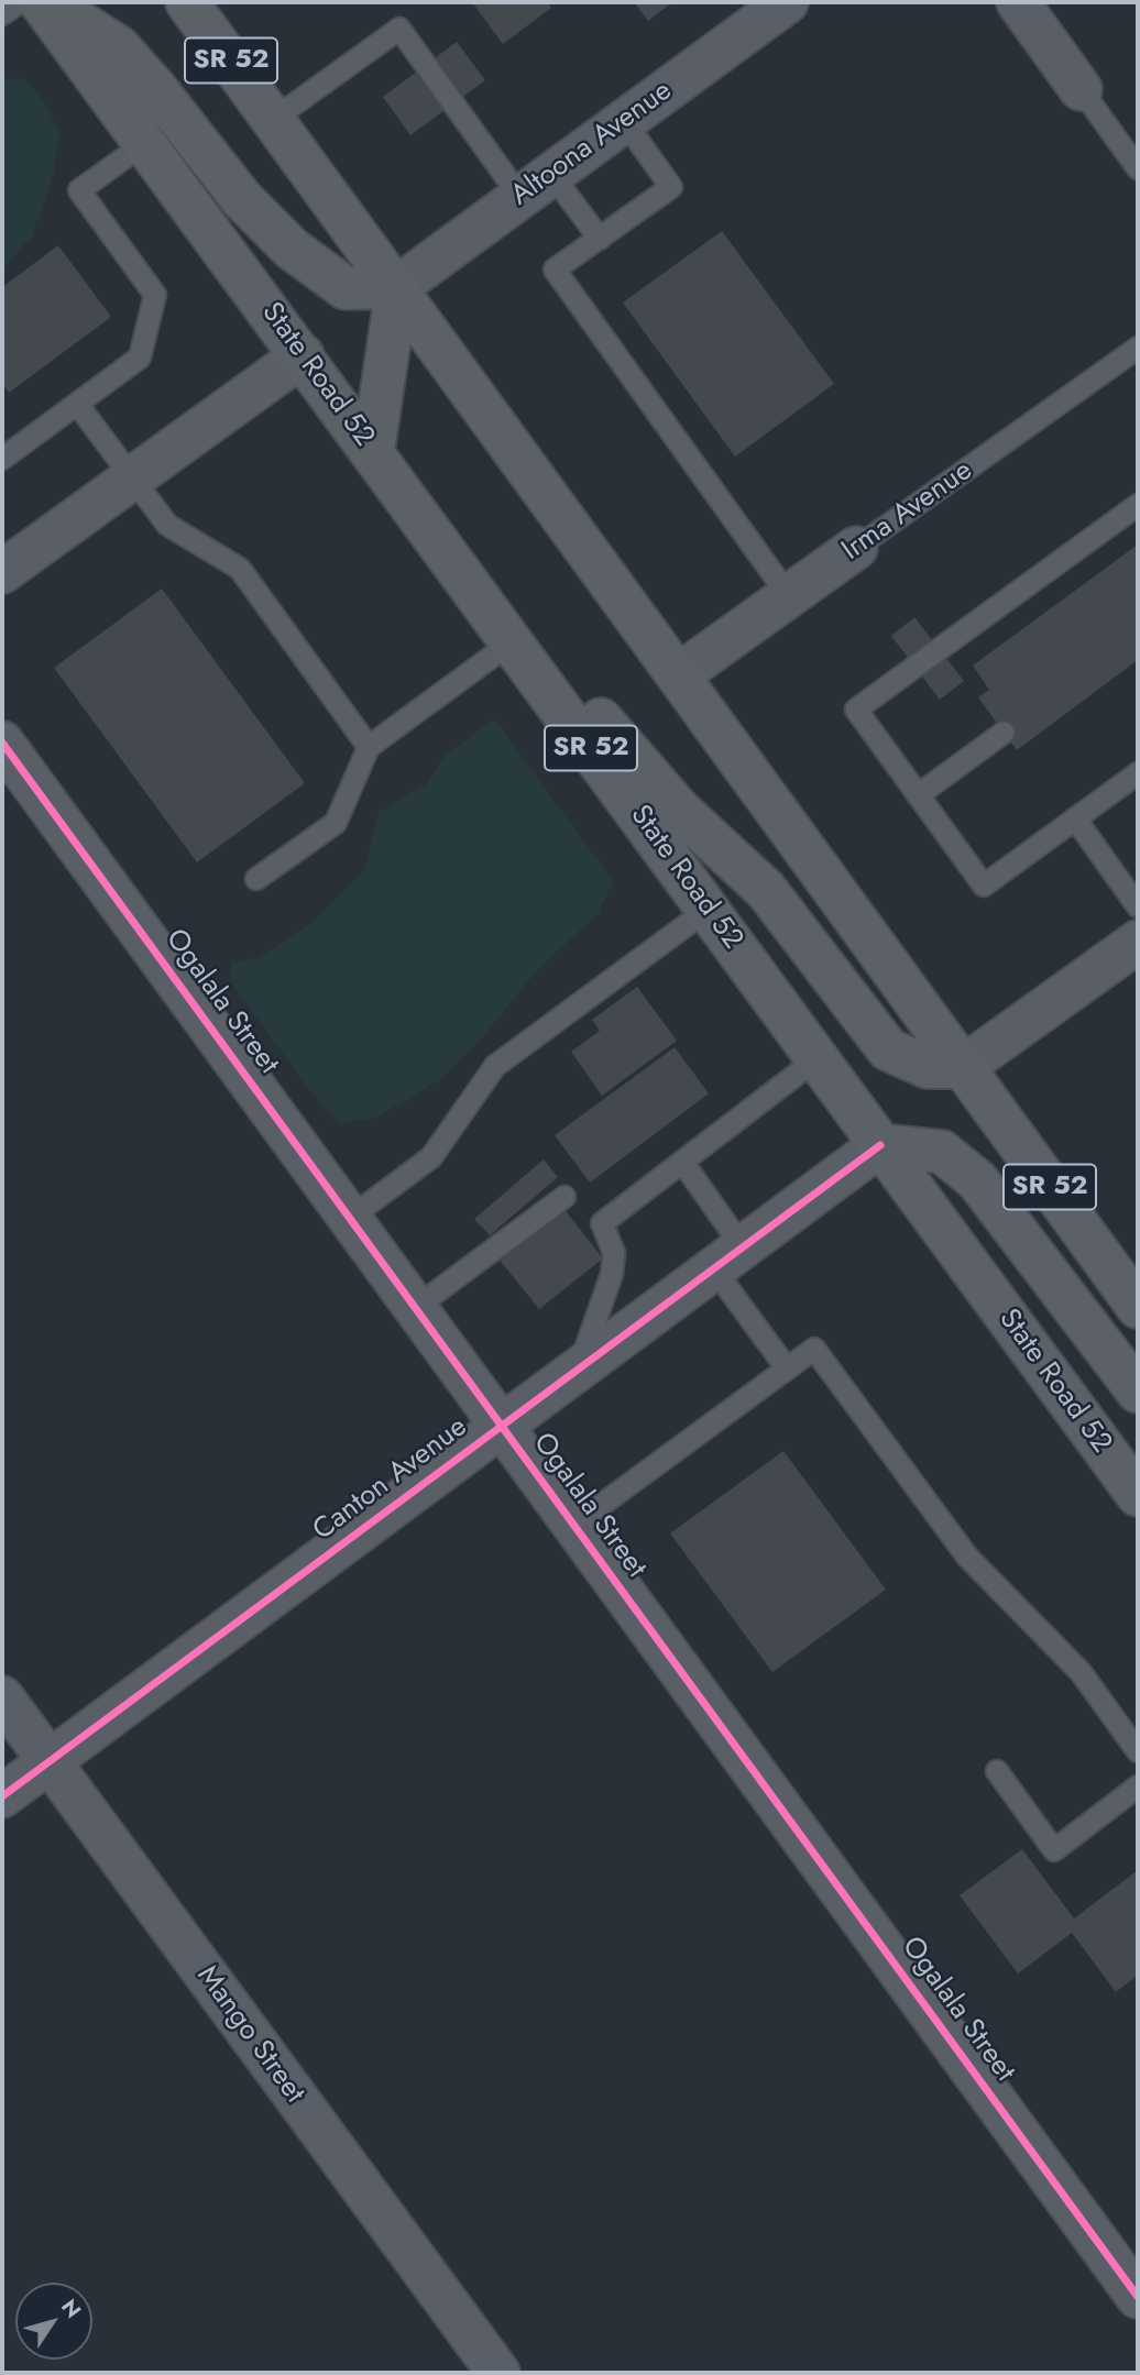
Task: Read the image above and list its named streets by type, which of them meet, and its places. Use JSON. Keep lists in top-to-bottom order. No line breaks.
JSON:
{"streets":{"main road":["SR 52","State Road 52"],"street":["Altoona Avenue","Irma Avenue","Ogalala Street","Canton Avenue","Mango Street"]},"crossings":[["SR 52","Altoona Avenue"],["SR 52","Irma Avenue"],["State Road 52","Canton Avenue"],["Ogalala Street","Canton Avenue"],["Canton Avenue","Mango Street"]],"north":"top right"}
